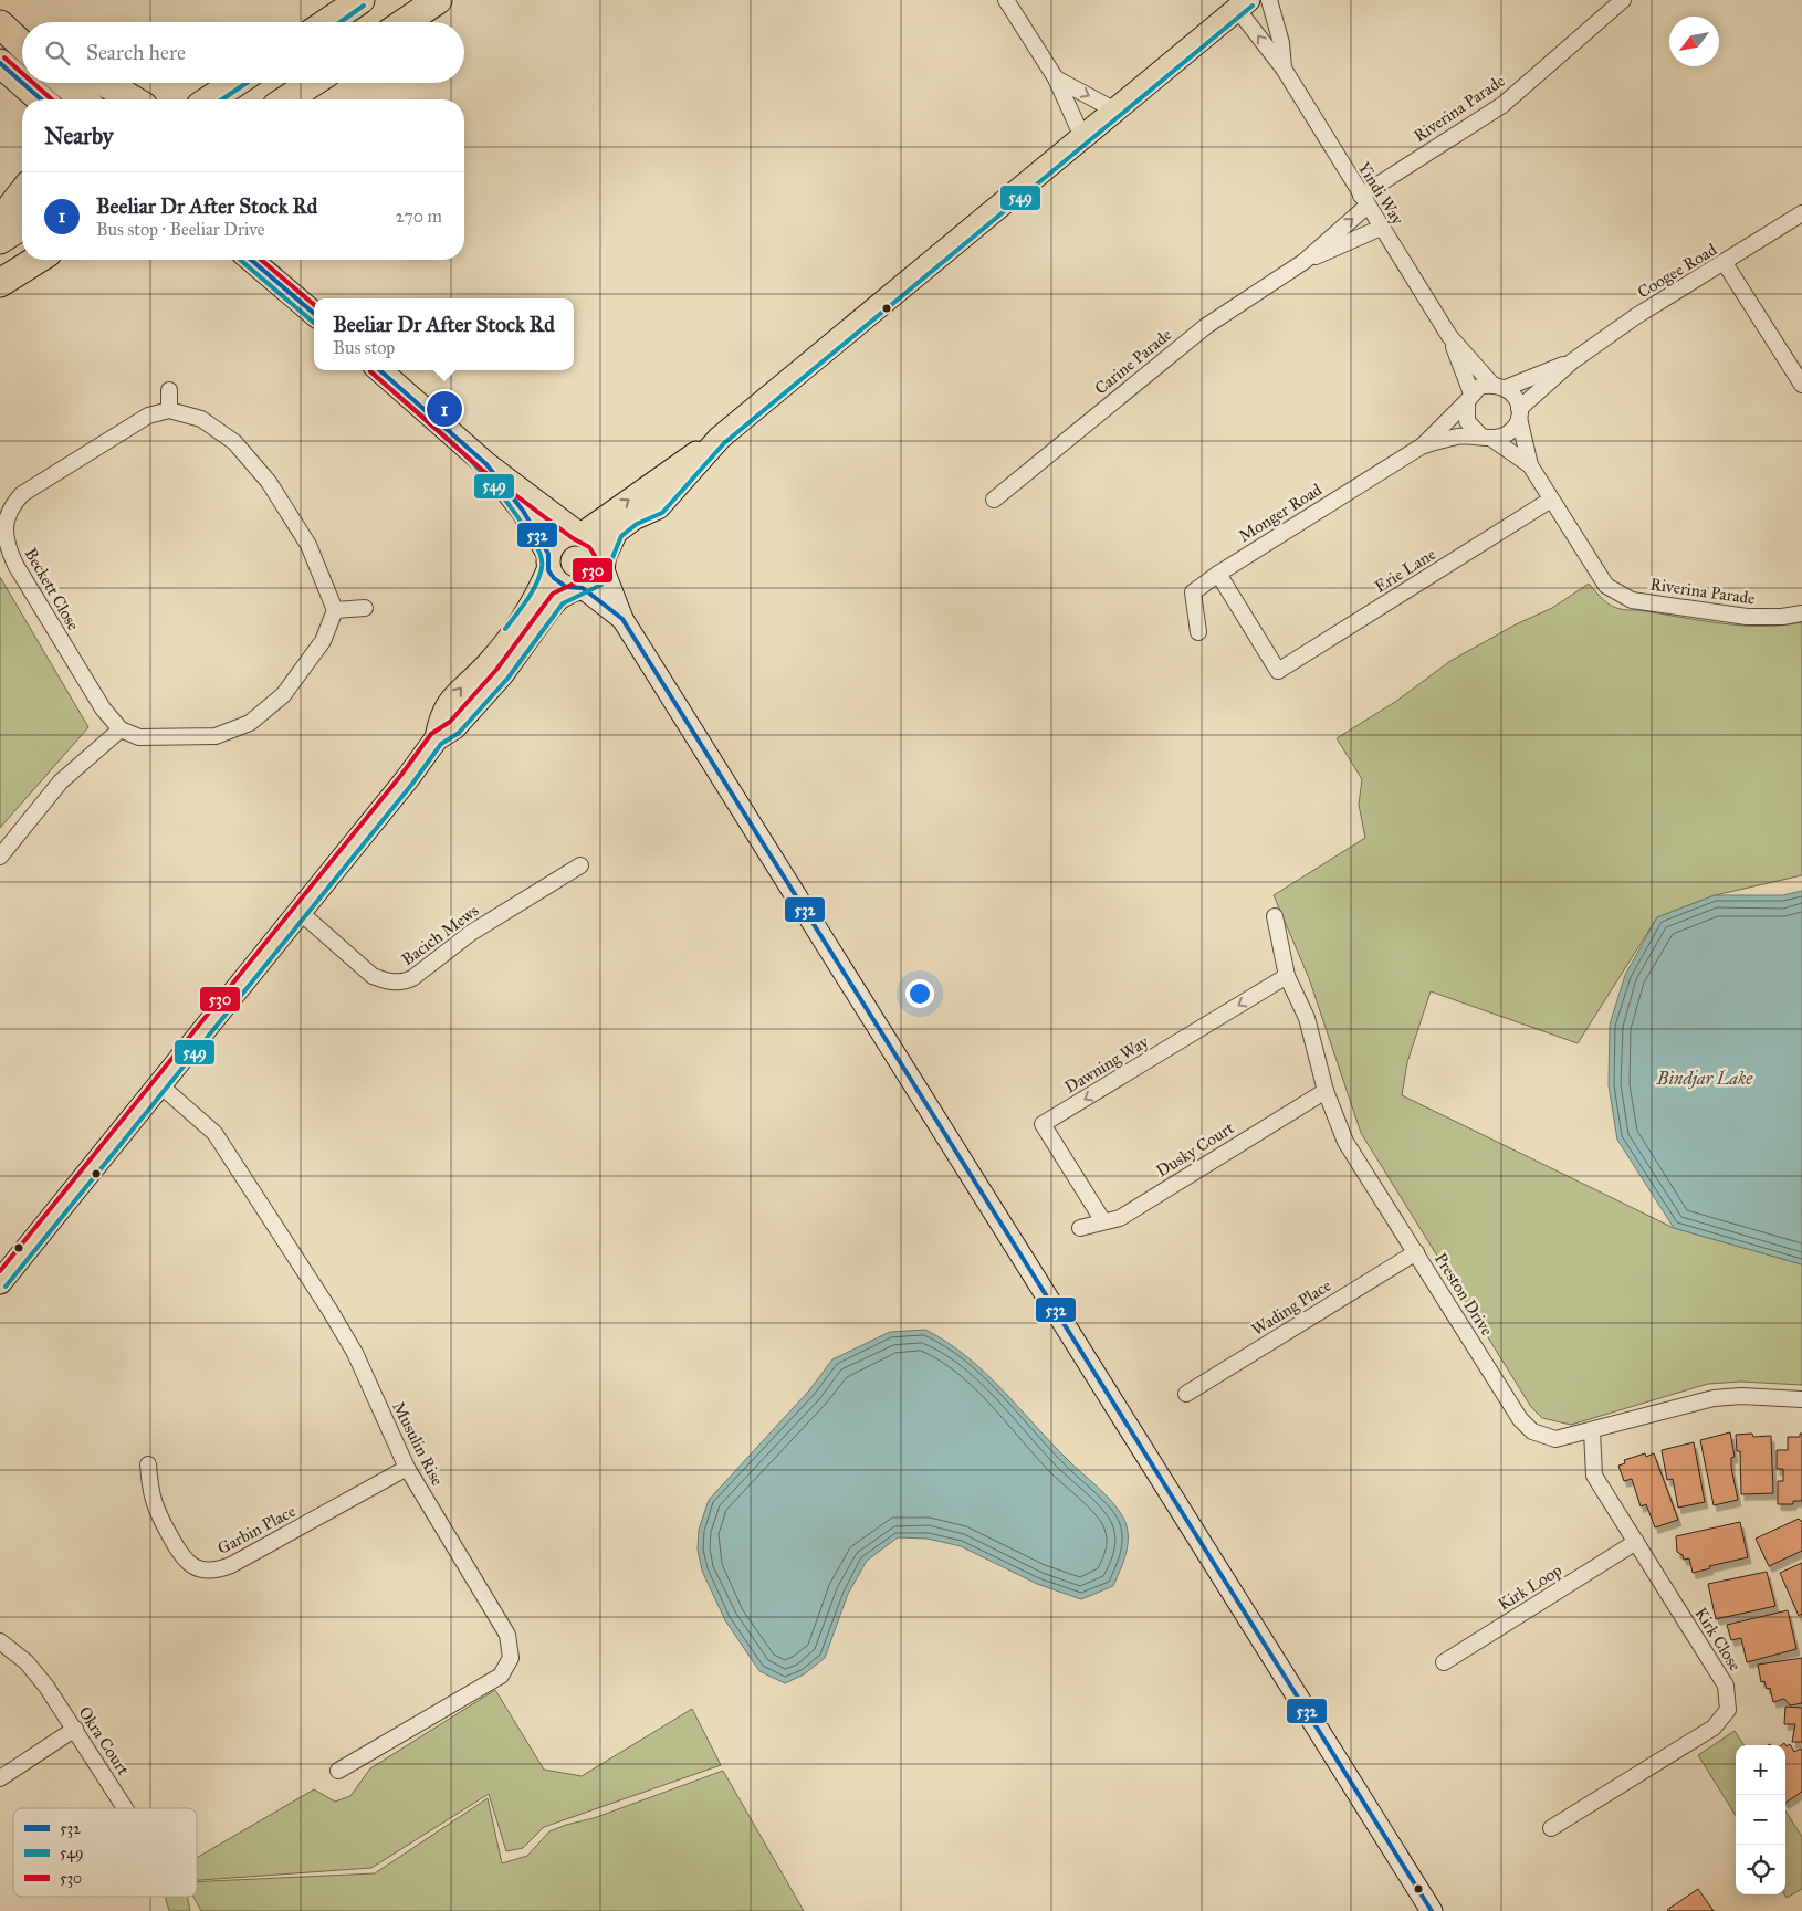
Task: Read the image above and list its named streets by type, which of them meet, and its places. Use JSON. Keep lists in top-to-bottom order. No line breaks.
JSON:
{"streets":{"street":["Riverina Parade","Yindi Way","Coogee Road","Carine Parade","Monger Road","Erie Lane","Beckett Close","Bacich Mews","Dawning Way","Dusky Court","Preston Drive","Wading Place","Musulin Rise","Garbin Place","Kirk Loop","Kirk Close","Okra Court"]},"crossings":[["Riverina Parade","Yindi Way"],["Riverina Parade","Carine Parade"],["Yindi Way","Coogee Road"],["Yindi Way","Carine Parade"],["Yindi Way","Monger Road"],["Yindi Way","Erie Lane"],["Coogee Road","Monger Road"],["Monger Road","Erie Lane"],["Dawning Way","Dusky Court"],["Dawning Way","Preston Drive"],["Dusky Court","Preston Drive"],["Preston Drive","Wading Place"],["Preston Drive","Kirk Close"],["Musulin Rise","Garbin Place"],["Kirk Loop","Kirk Close"]],"water":["Bindjar Lake"],"lines":["transit line 549","transit line 530","transit line 532"],"legend":["532","549","530"],"north":"bottom left","page":{"search":"Search here","heading":"Nearby","list":[{"mark":"1","name":"Beeliar Dr After Stock Rd","note":"Bus stop · Beeliar Drive","value":"270 m"}],"popup":["Beeliar Dr After Stock Rd","Bus stop"],"pins":"1","map_buttons":["+","−"]}}
